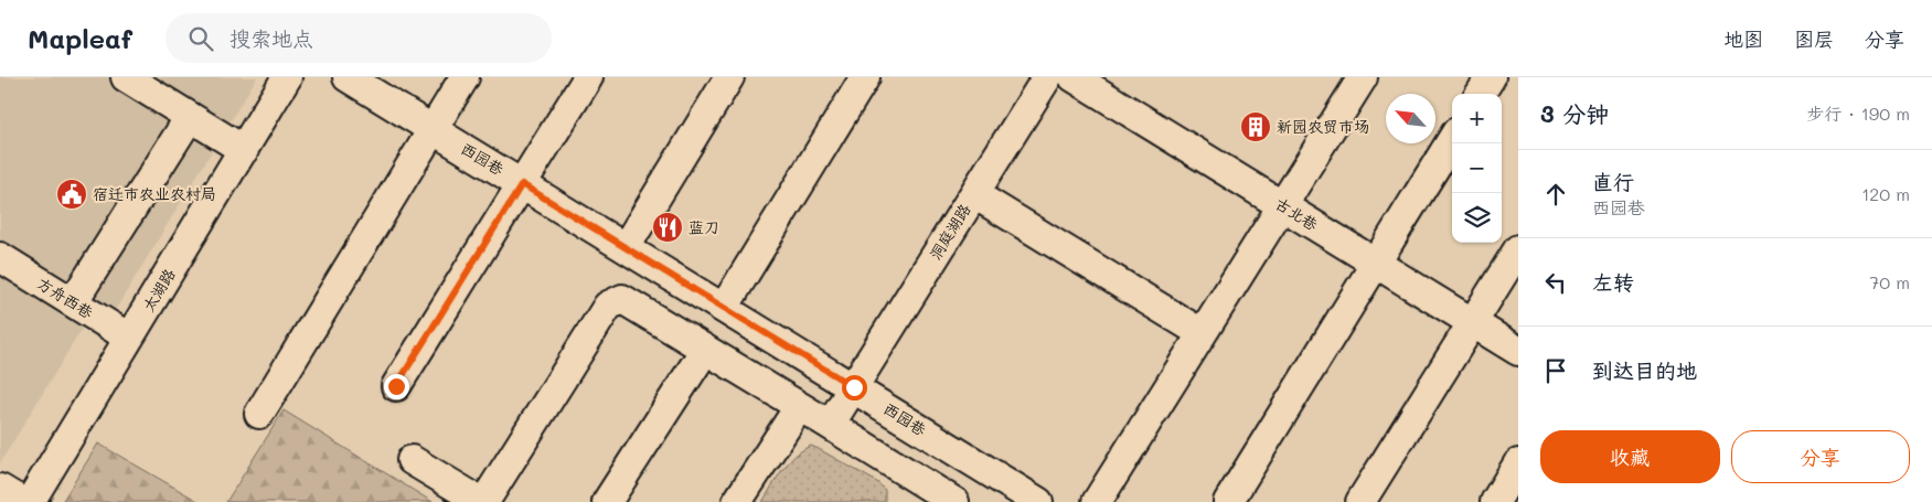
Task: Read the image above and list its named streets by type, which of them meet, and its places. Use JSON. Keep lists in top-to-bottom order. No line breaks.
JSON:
{"streets":{"street":["西园巷","古北巷","洞庭湖路","太湖路","方舟西巷"]},"crossings":[["西园巷","洞庭湖路"],["太湖路","方舟西巷"]],"places":{"building":["新园农贸市场"],"public building":["宿迁市农业农村局"],"restaurant":["蓝刀"]},"north":"top left","page":{"header":"Mapleaf","search":"搜索地点","nav":["地图","图层","分享"],"heading":["3 分钟","步行 · 190 m"],"map_buttons":["+","−"],"list":[["直行","西园巷","120 m"],["左转","70 m"],"到达目的地"],"buttons":["收藏","分享"]}}
